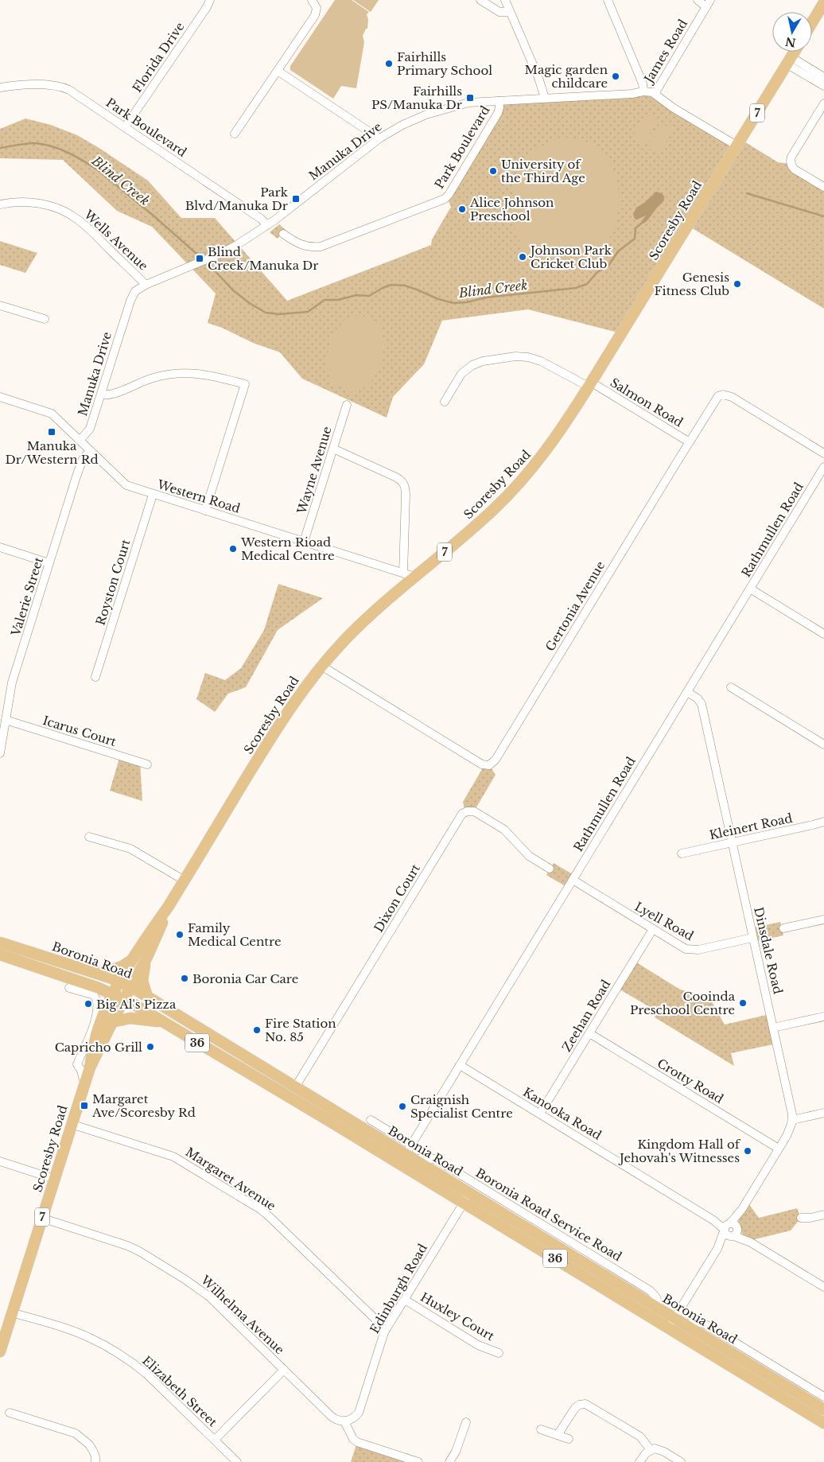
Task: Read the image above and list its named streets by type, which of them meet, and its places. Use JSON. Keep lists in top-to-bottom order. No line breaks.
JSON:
{"streets":{"main road":["7","Scoresby Road","Boronia Road","36"],"street":["James Road","Florida Drive","Park Boulevard","Manuka Drive","Wells Avenue","Salmon Road","Wayne Avenue","Western Road","Rathmullen Road","Royston Court","Valerie Street","Gertonia Avenue","Icarus Court","Kleinert Road","Dixon Court","Lyell Road","Dinsdale Road","Zeehan Road","Crotty Road","Kanooka Road","Margaret Avenue","Boronia Road Service Road","Edinburgh Road","Wilhelma Avenue","Huxley Court","Elizabeth Street"]},"crossings":[["James Road","Manuka Drive"],["Florida Drive","Park Boulevard"],["Park Boulevard","Manuka Drive"],["Manuka Drive","Scoresby Road"],["Manuka Drive","Wells Avenue"],["Manuka Drive","Western Road"],["Scoresby Road","Salmon Road"],["Scoresby Road","Western Road"],["Scoresby Road","Gertonia Avenue"],["Scoresby Road","Boronia Road"],["Scoresby Road","Margaret Avenue"],["Scoresby Road","Wilhelma Avenue"],["Scoresby Road","Elizabeth Street"],["Salmon Road","Gertonia Avenue"],["Wayne Avenue","Western Road"],["Western Road","Royston Court"],["Western Road","Valerie Street"],["Rathmullen Road","Lyell Road"],["Rathmullen Road","Dinsdale Road"],["Rathmullen Road","Boronia Road"],["Rathmullen Road","Kanooka Road"],["Rathmullen Road","Boronia Road Service Road"],["Valerie Street","Icarus Court"],["Kleinert Road","Dinsdale Road"],["Dixon Court","Boronia Road"],["Lyell Road","Dinsdale Road"],["Lyell Road","Zeehan Road"],["Dinsdale Road","Boronia Road"],["Dinsdale Road","Crotty Road"],["Dinsdale Road","Kanooka Road"],["Boronia Road","Boronia Road Service Road"],["Boronia Road","Edinburgh Road"],["Zeehan Road","Crotty Road"],["Zeehan Road","Kanooka Road"],["Margaret Avenue","Edinburgh Road"],["Edinburgh Road","Wilhelma Avenue"],["Edinburgh Road","Huxley Court"]],"water":["Blind Creek"],"places":{"other":["Fairhills Primary School","Magic garden childcare","University of the Third Age","Alice Johnson Preschool","Johnson Park Cricket Club","Genesis Fitness Club","Western Rioad Medical Centre","Family Medical Centre","Boronia Car Care","Cooinda Preschool Centre","Big Al's Pizza","Fire Station No. 85","Capricho Grill","Craignish Specialist Centre","Kingdom Hall of Jehovah's Witnesses"],"transit":["Fairhills PS/Manuka Dr","Park Blvd/Manuka Dr","Blind Creek/Manuka Dr","Manuka Dr/Western Rd","Margaret Ave/Scoresby Rd"]},"north":"bottom"}
